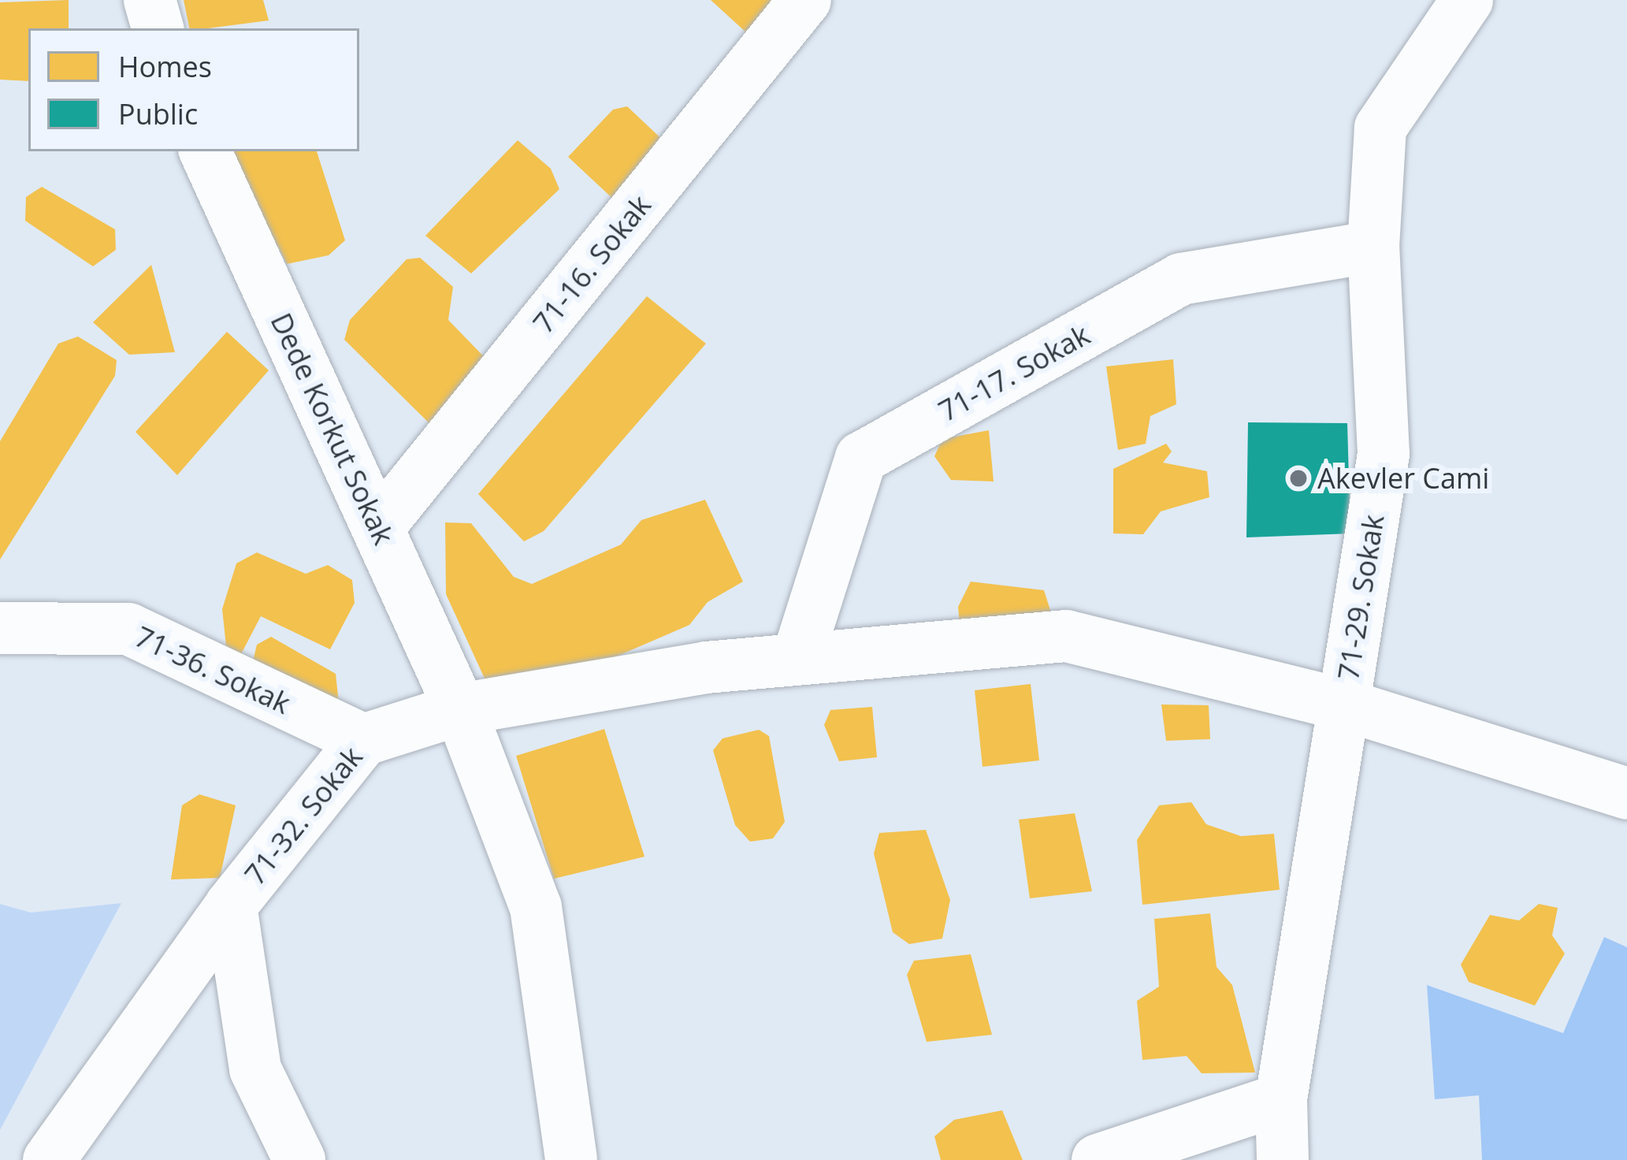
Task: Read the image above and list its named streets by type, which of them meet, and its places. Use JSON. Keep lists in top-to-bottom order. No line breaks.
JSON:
{"streets":{"street":["71-16. Sokak","71-17. Sokak","Dede Korkut Sokak","71-29. Sokak","71-36. Sokak","71-32. Sokak"]},"crossings":[["71-16. Sokak","Dede Korkut Sokak"],["71-17. Sokak","71-29. Sokak"],["71-17. Sokak","71-32. Sokak"],["Dede Korkut Sokak","71-32. Sokak"],["71-29. Sokak","71-32. Sokak"],["71-36. Sokak","71-32. Sokak"]],"places":["Akevler Cami"],"legend":["Homes","Public"]}
